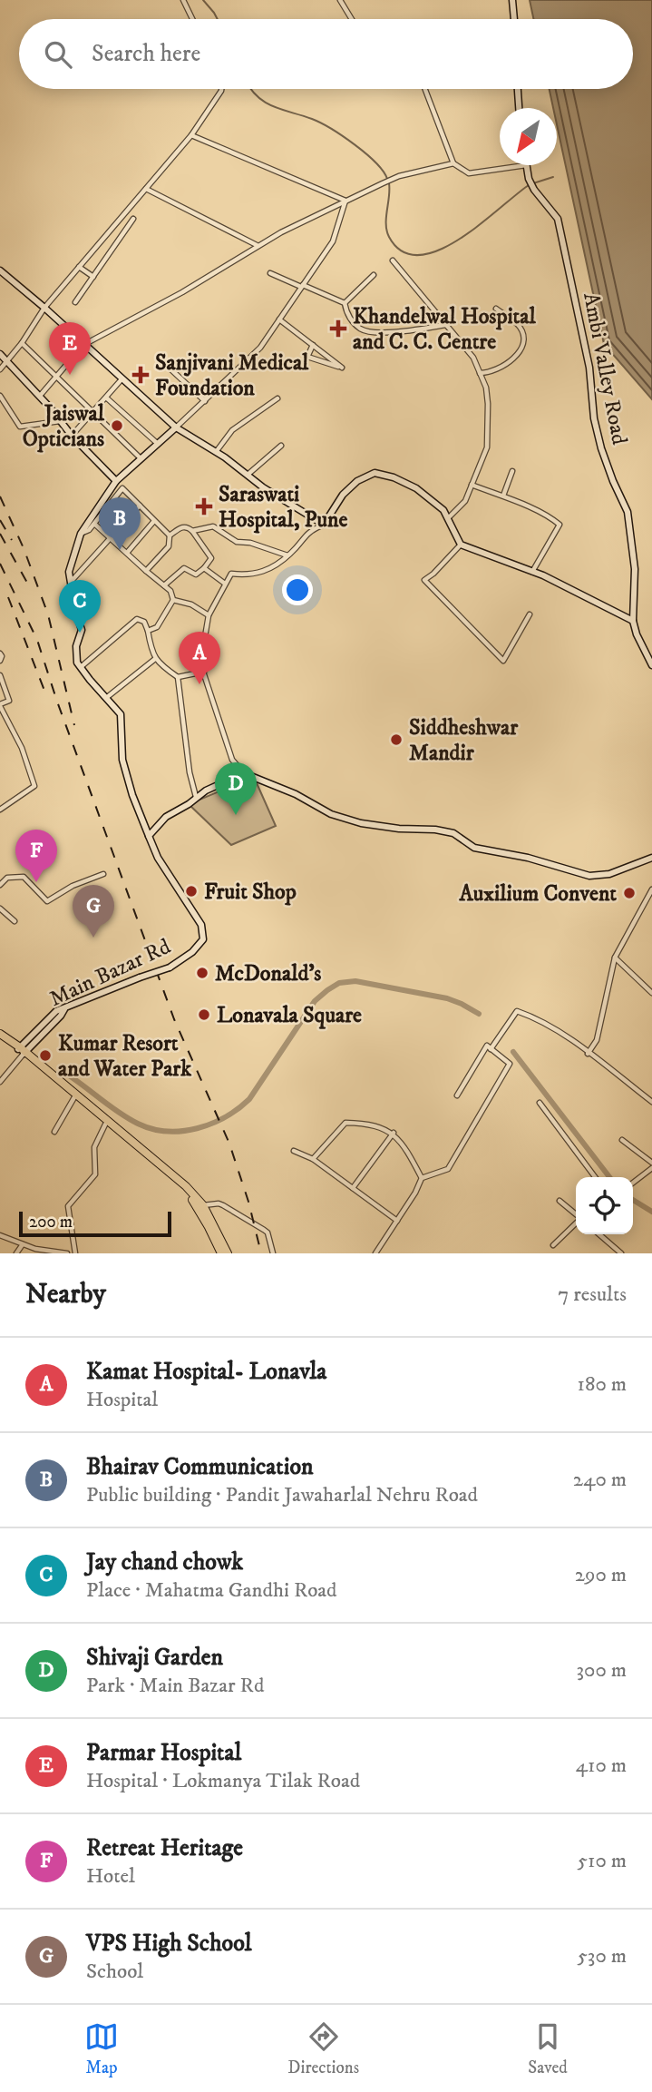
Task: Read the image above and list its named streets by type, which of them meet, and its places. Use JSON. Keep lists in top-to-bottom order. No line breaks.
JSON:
{"streets":{"main road":["Ambi Valley Road","Main Bazar Rd"]},"places":{"health":["Khandelwal Hospital and C. C. Centre","Sanjivani Medical Foundation","Saraswati Hospital, Pune"],"other":["Jaiswal Opticians","Siddheshwar Mandir","Fruit Shop","Auxilium Convent","McDonald's","Lonavala Square","Kumar Resort and Water Park"]},"scale_bar":"200 m","north":"bottom left","page":{"search":"Search here","pins":["E","B","C","A","D","F","G"],"scale":"200 m","heading":["Nearby","7 results"],"list":[{"mark":"A","name":"Kamat Hospital- Lonavla","note":"Hospital","value":"180 m"},{"mark":"B","name":"Bhairav Communication","note":"Public building · Pandit Jawaharlal Nehru Road","value":"240 m"},{"mark":"C","name":"Jay chand chowk","note":"Place · Mahatma Gandhi Road","value":"290 m"},{"mark":"D","name":"Shivaji Garden","note":"Park · Main Bazar Rd","value":"300 m"},{"mark":"E","name":"Parmar Hospital","note":"Hospital · Lokmanya Tilak Road","value":"410 m"},{"mark":"F","name":"Retreat Heritage","note":"Hotel","value":"510 m"},{"mark":"G","name":"VPS High School","note":"School","value":"530 m"}],"nav":["Map","Directions","Saved"]}}
